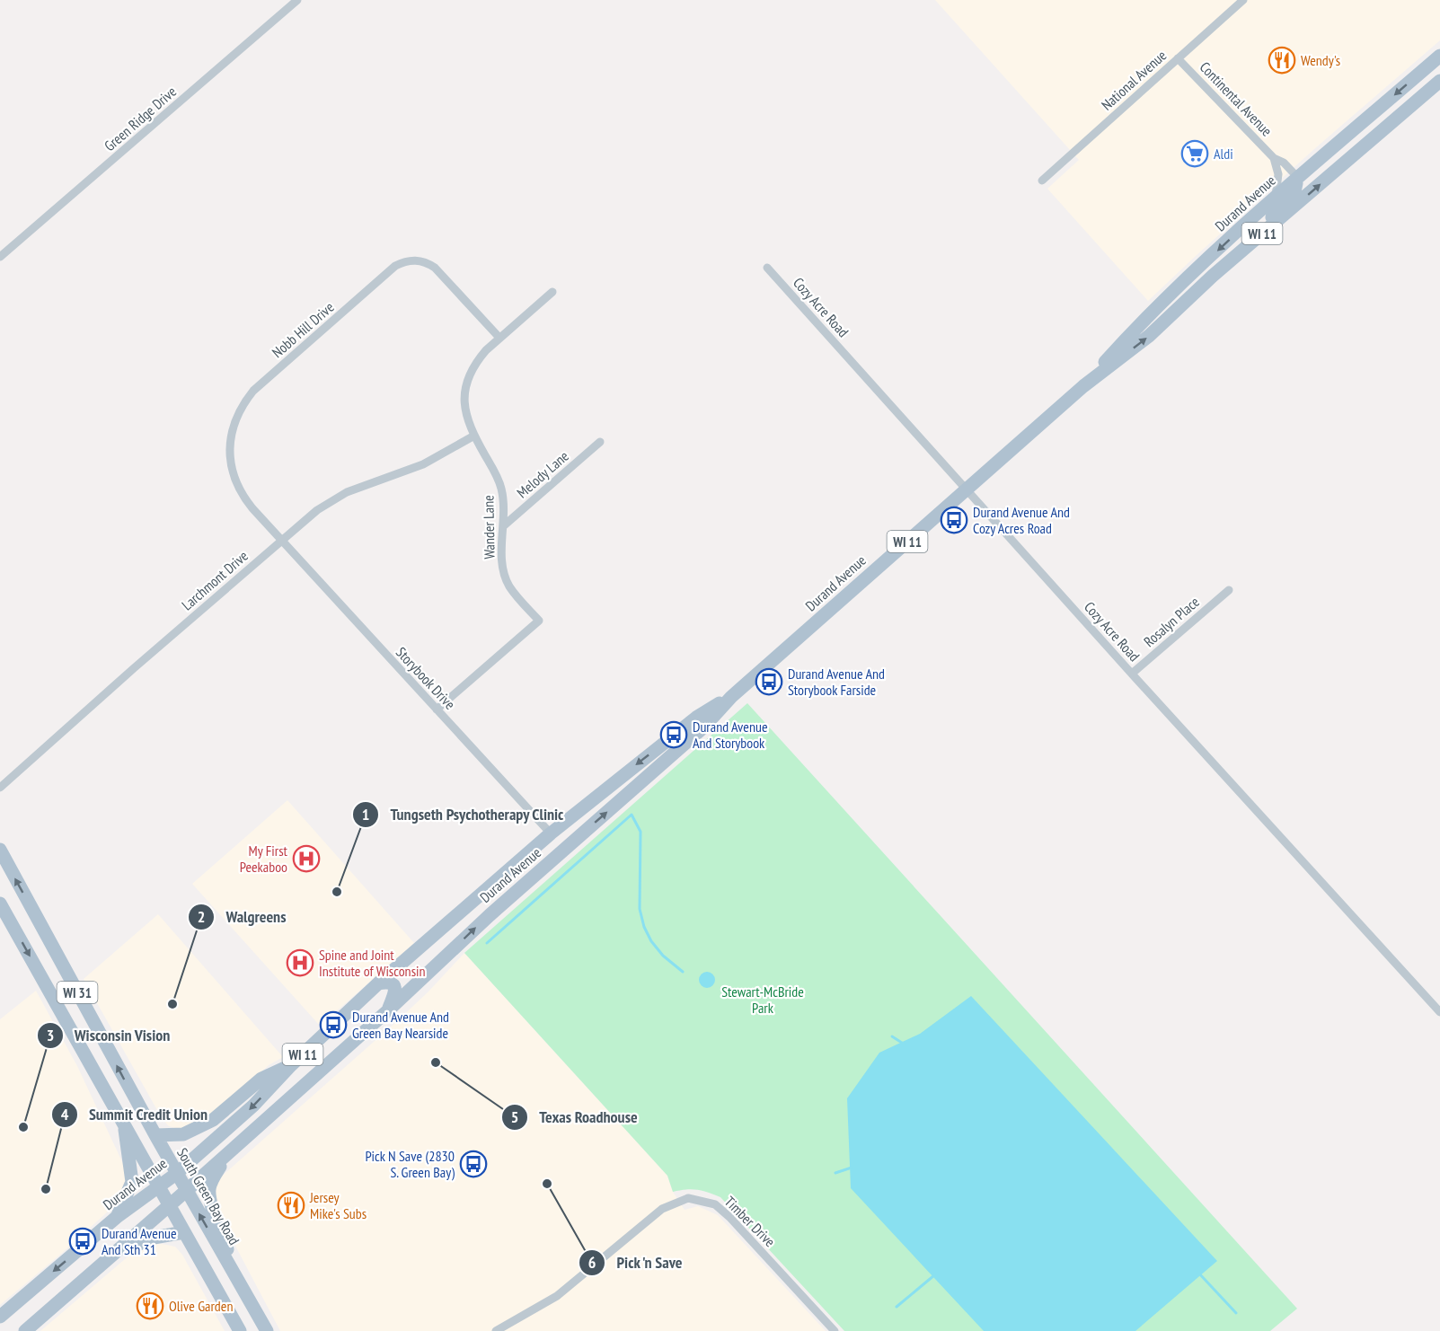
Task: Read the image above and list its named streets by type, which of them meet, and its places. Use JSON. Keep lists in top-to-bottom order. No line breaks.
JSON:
{"streets":{"main road":["Durand Avenue","WI 11","WI 31","South Green Bay Road"],"street":["National Avenue","Continental Avenue","Green Ridge Drive","Cozy Acre Road","Nobb Hill Drive","Melody Lane","Wander Lane","Larchmont Drive","Rosalyn Place","Storybook Drive","Timber Drive"]},"crossings":[["National Avenue","Continental Avenue"],["Continental Avenue","Durand Avenue"],["Durand Avenue","Cozy Acre Road"],["Durand Avenue","Storybook Drive"],["Durand Avenue","WI 31"],["Durand Avenue","South Green Bay Road"],["Cozy Acre Road","Rosalyn Place"],["Nobb Hill Drive","Wander Lane"],["Nobb Hill Drive","Larchmont Drive"],["Nobb Hill Drive","Storybook Drive"],["Melody Lane","Wander Lane"],["Wander Lane","Larchmont Drive"],["Wander Lane","Storybook Drive"],["Larchmont Drive","Storybook Drive"]],"parks":["Stewart-McBride Park"],"places":{"restaurant":["Wendy's","Jersey Mike's Subs","Olive Garden"],"supermarket":["Aldi"],"bus stop":["Durand Avenue And Cozy Acres Road","Durand Avenue And Storybook Farside","Durand Avenue And Storybook","Durand Avenue And Green Bay Nearside","Pick N Save (2830 S. Green Bay)","Durand Avenue And Sth 31"],"hospital":["My First Peekaboo","Spine and Joint Institute of Wisconsin"],"other":["Tungseth Psychotherapy Clinic","Walgreens","Texas Roadhouse","Wisconsin Vision","Pick 'n Save","Summit Credit Union"]}}
